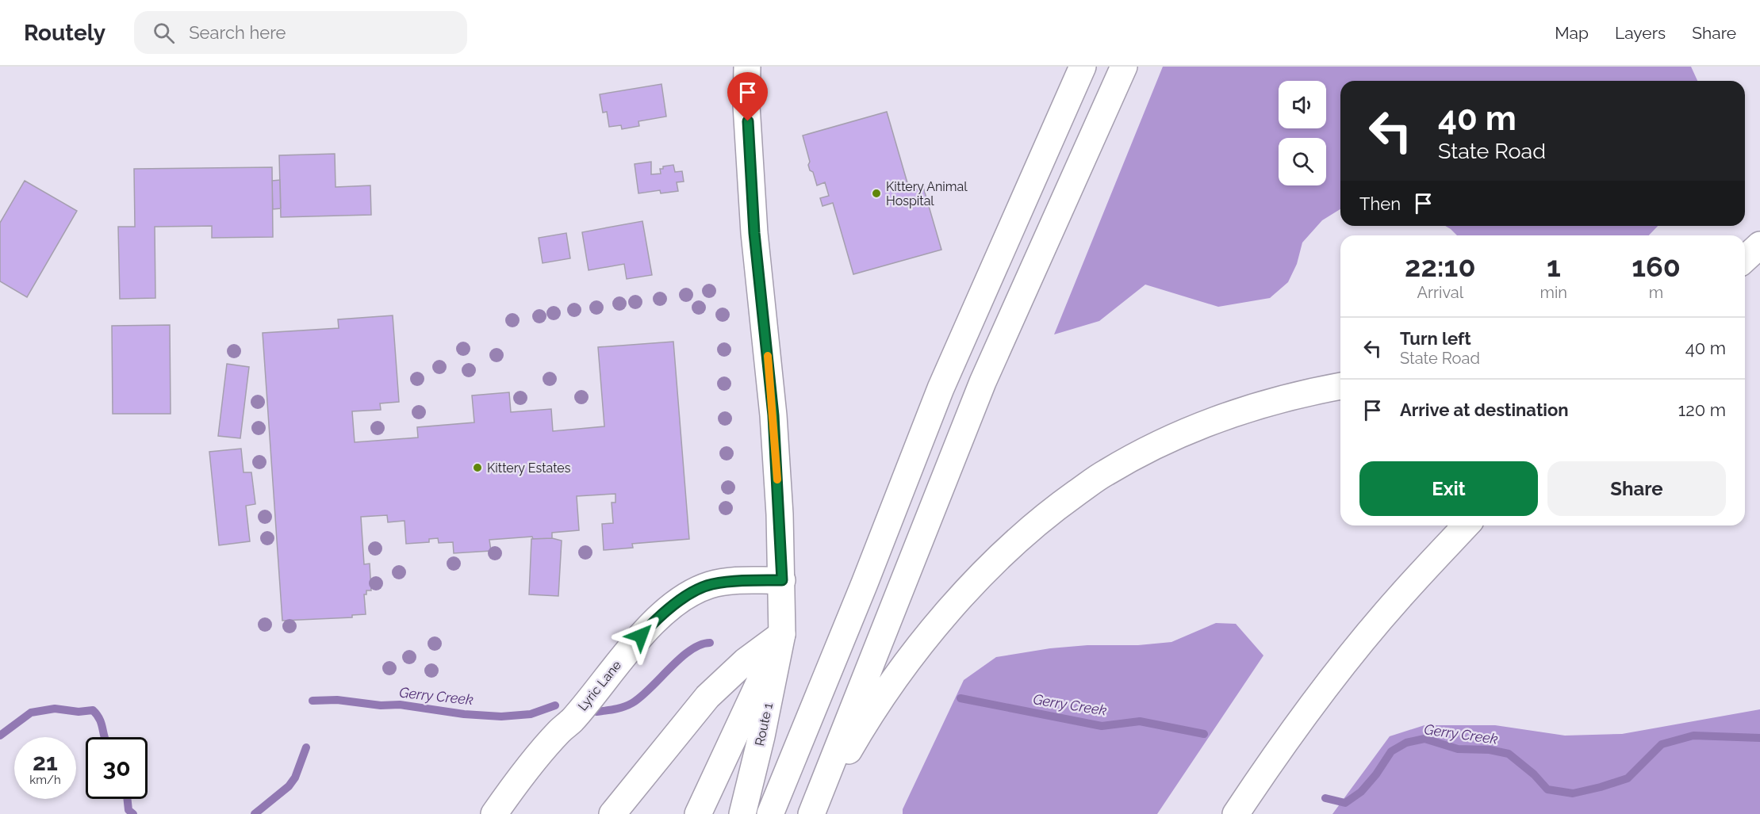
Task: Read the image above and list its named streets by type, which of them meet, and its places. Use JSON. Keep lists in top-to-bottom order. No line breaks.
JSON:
{"streets":{"main road":["Lyric Lane","Route 1"]},"water":["Gerry Creek"],"places":["Kittery Animal Hospital","Kittery Estates"],"page":{"header":"Routely","search":"Search here","nav":["Map","Layers","Share"],"turn":["40 m","State Road"],"then":"Then","eta":["22:10","Arrival","1","min","160","m"],"list":[{"name":"Turn left","note":"State Road","value":"40 m"},{"name":"Arrive at destination","value":"120 m"}],"buttons":["Exit","Share"],"speed":"21 km/h","limit":"30"}}
